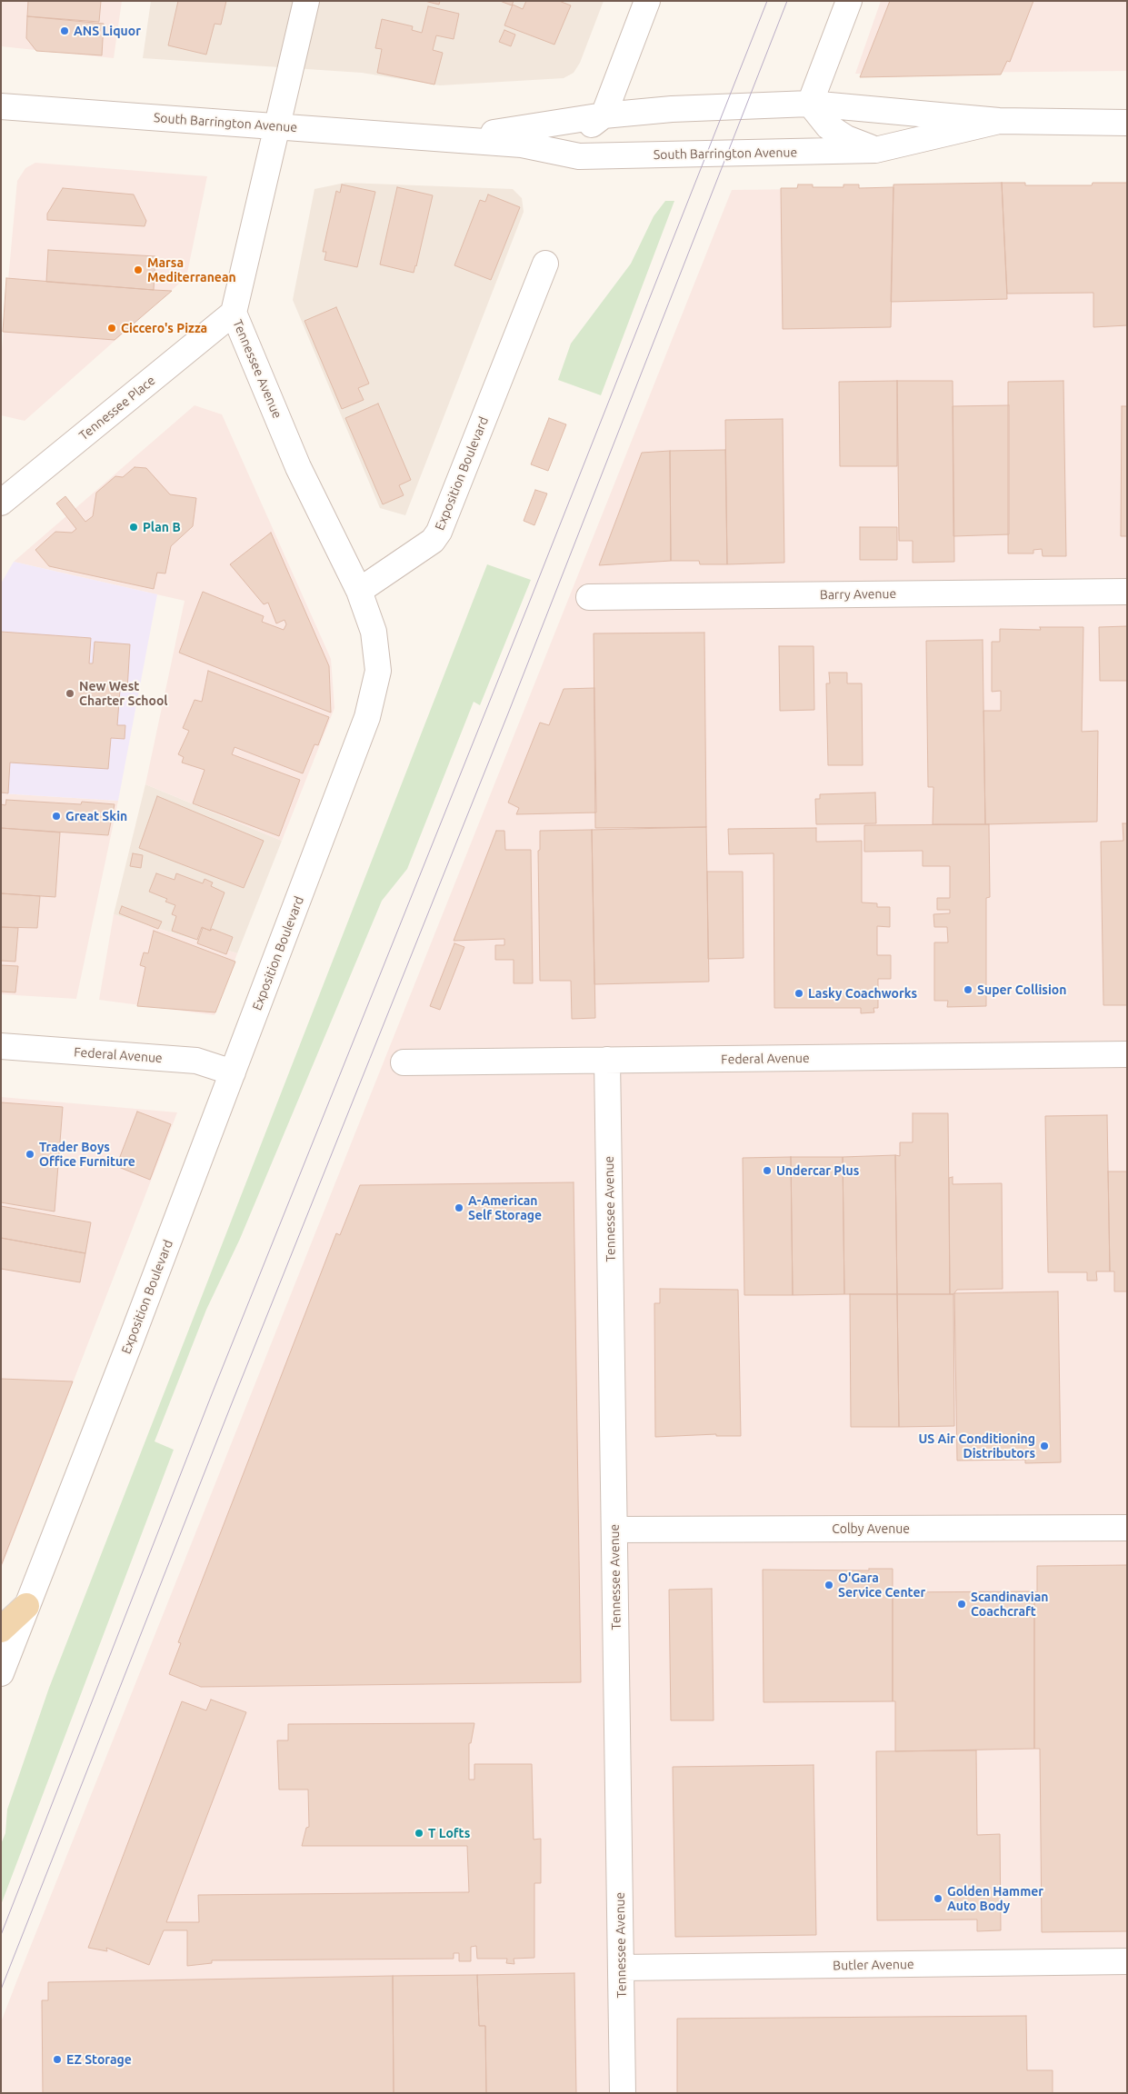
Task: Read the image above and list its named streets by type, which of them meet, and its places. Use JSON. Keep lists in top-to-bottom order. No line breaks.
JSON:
{"streets":{"street":["South Barrington Avenue","Tennessee Avenue","Tennessee Place","Exposition Boulevard","Barry Avenue","Federal Avenue","Colby Avenue","Butler Avenue"]},"crossings":[["South Barrington Avenue","Tennessee Avenue"],["Tennessee Avenue","Tennessee Place"],["Tennessee Avenue","Exposition Boulevard"],["Tennessee Avenue","Federal Avenue"],["Tennessee Avenue","Colby Avenue"],["Tennessee Avenue","Butler Avenue"],["Exposition Boulevard","Federal Avenue"]],"places":["ANS Liquor","Marsa Mediterranean","Ciccero's Pizza","Plan B","New West Charter School","Great Skin","Super Collision","Lasky Coachworks","Trader Boys Office Furniture","Undercar Plus","A-American Self Storage","US Air Conditioning Distributors","O'Gara Service Center","Scandinavian Coachcraft","T Lofts","Golden Hammer Auto Body","EZ Storage"]}
